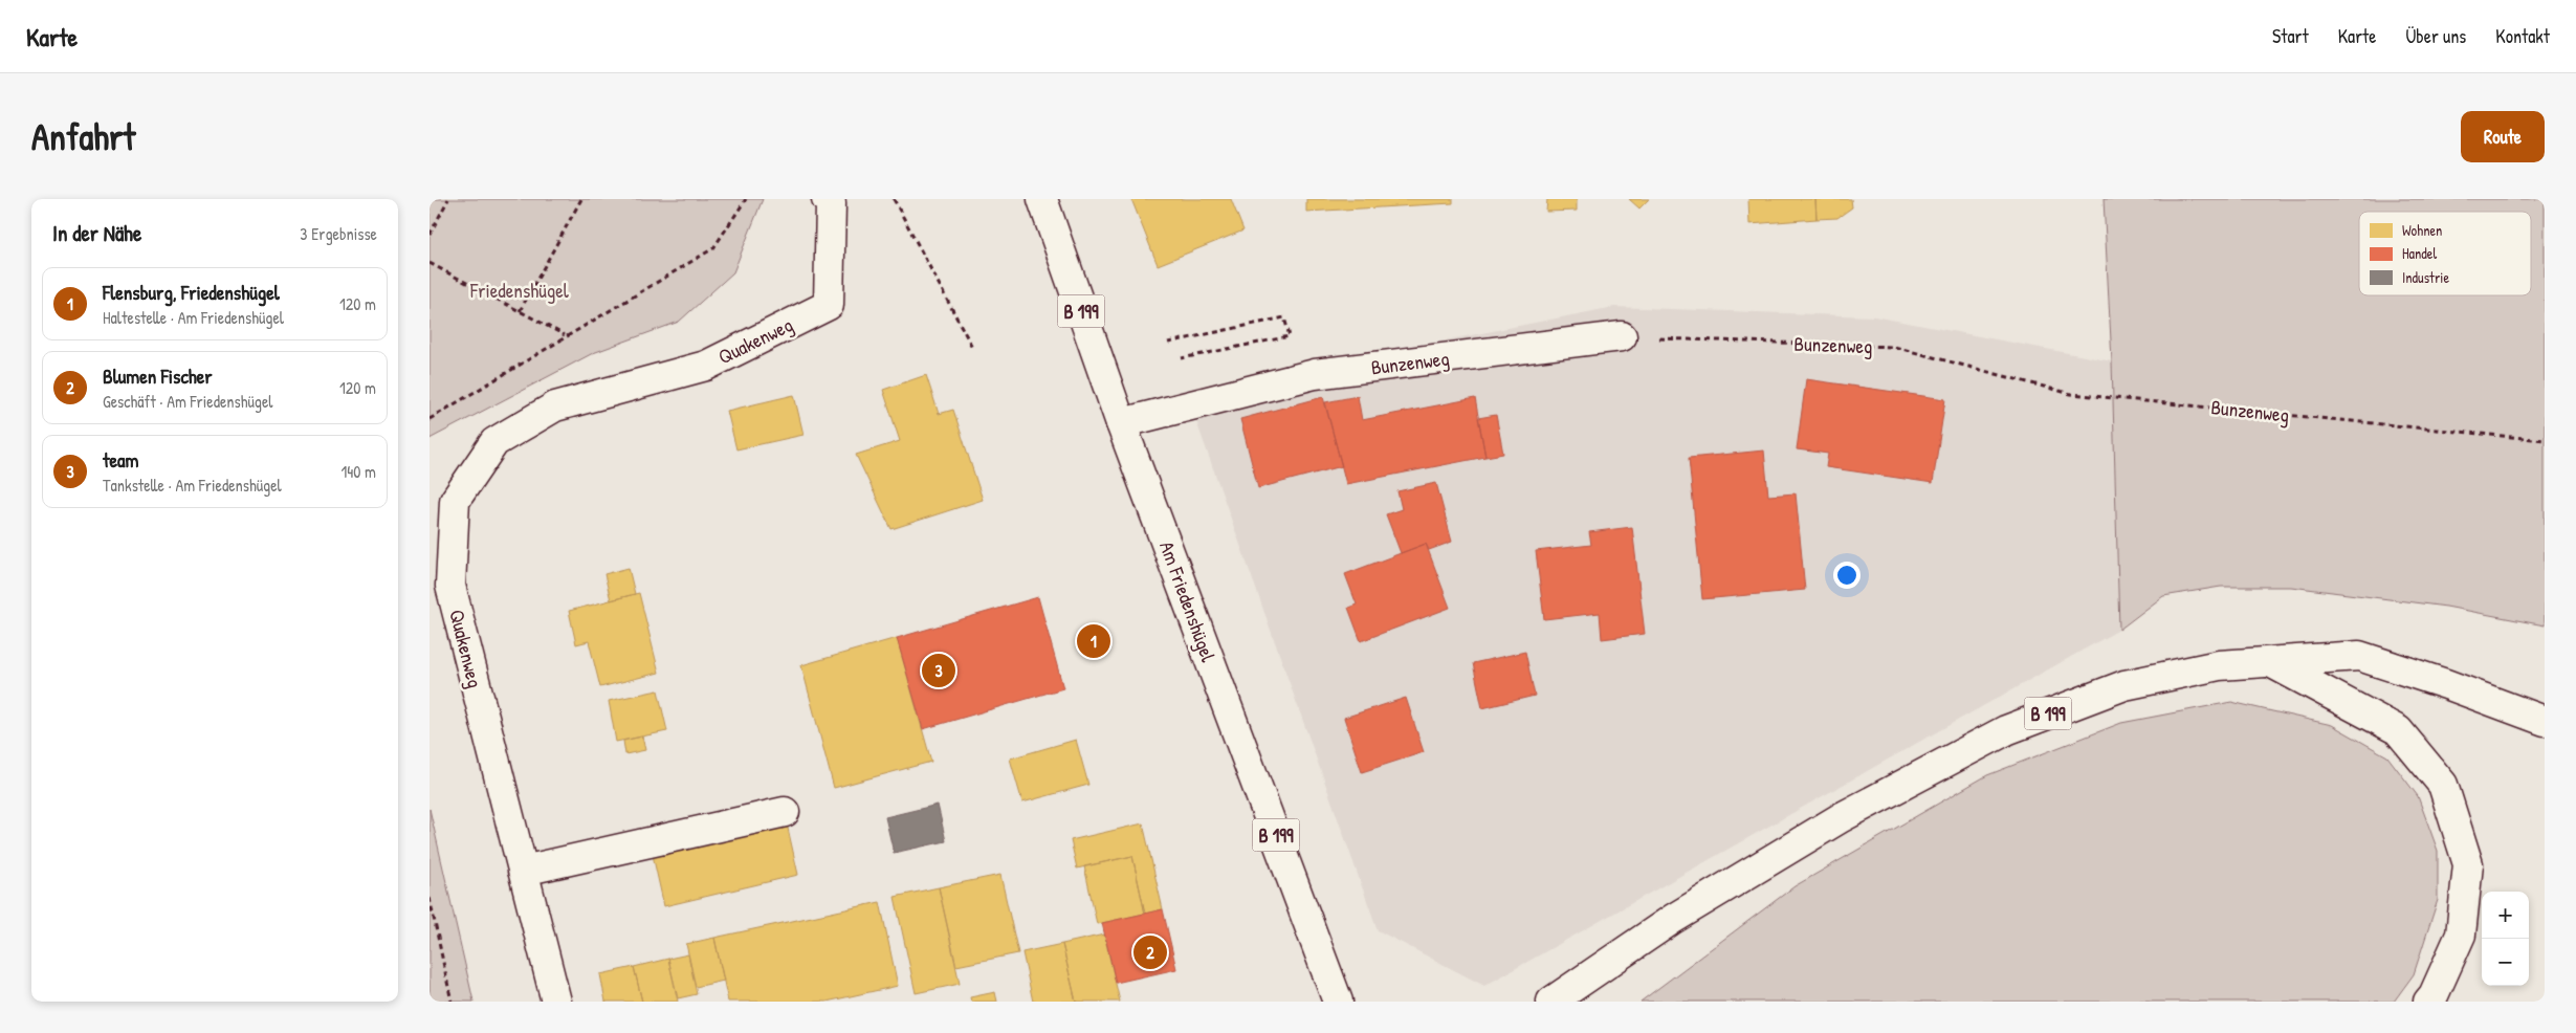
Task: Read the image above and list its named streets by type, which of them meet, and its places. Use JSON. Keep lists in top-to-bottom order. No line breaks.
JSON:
{"streets":{"main road":["B 199","Quakenweg","Bunzenweg","Am Friedenshügel"]},"crossings":[["Bunzenweg","Am Friedenshügel"]],"parks":["Friedenshügel"],"legend":["Wohnen","Handel","Industrie"],"page":{"header":"Karte","nav":["Start","Karte","Über uns","Kontakt"],"buttons":"Route","title":"Anfahrt","heading":["In der Nähe","3 Ergebnisse"],"list":[{"mark":"1","name":"Flensburg, Friedenshügel","note":"Haltestelle · Am Friedenshügel","value":"120 m"},{"mark":"2","name":"Blumen Fischer","note":"Geschäft · Am Friedenshügel","value":"120 m"},{"mark":"3","name":"team","note":"Tankstelle · Am Friedenshügel","value":"140 m"}],"pins":["1","3","2"],"map_buttons":["+","−"]}}
